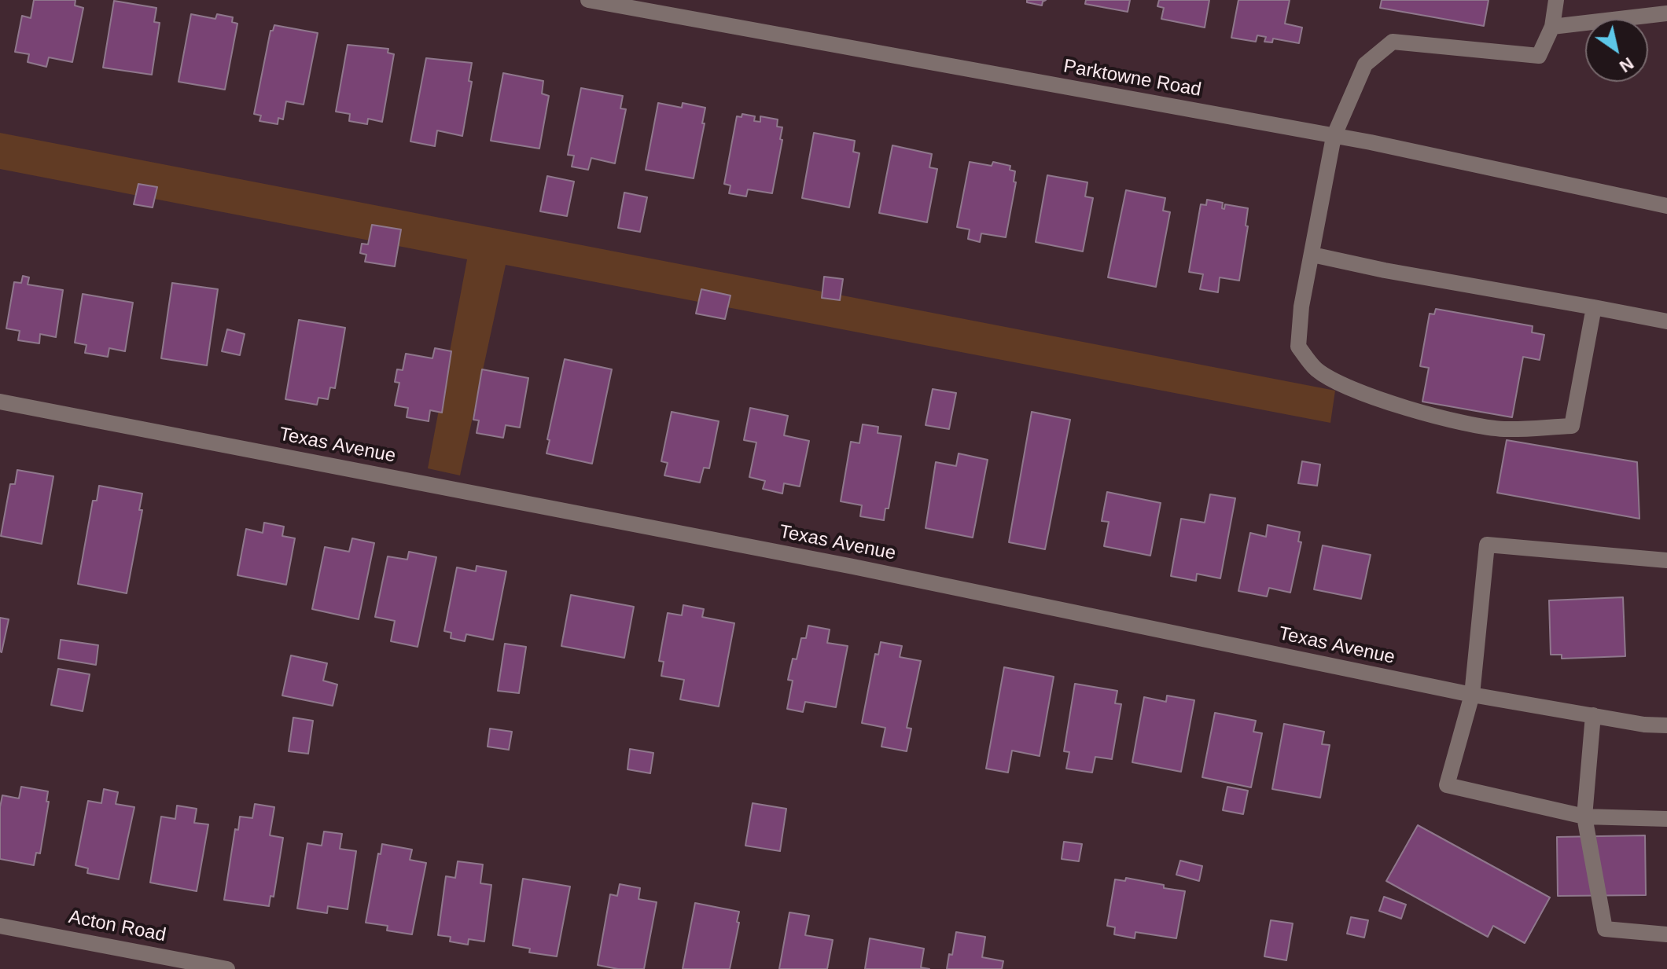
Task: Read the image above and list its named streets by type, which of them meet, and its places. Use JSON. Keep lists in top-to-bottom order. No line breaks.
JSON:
{"streets":{"street":["Parktowne Road","Texas Avenue","Acton Road"]},"north":"bottom right"}
